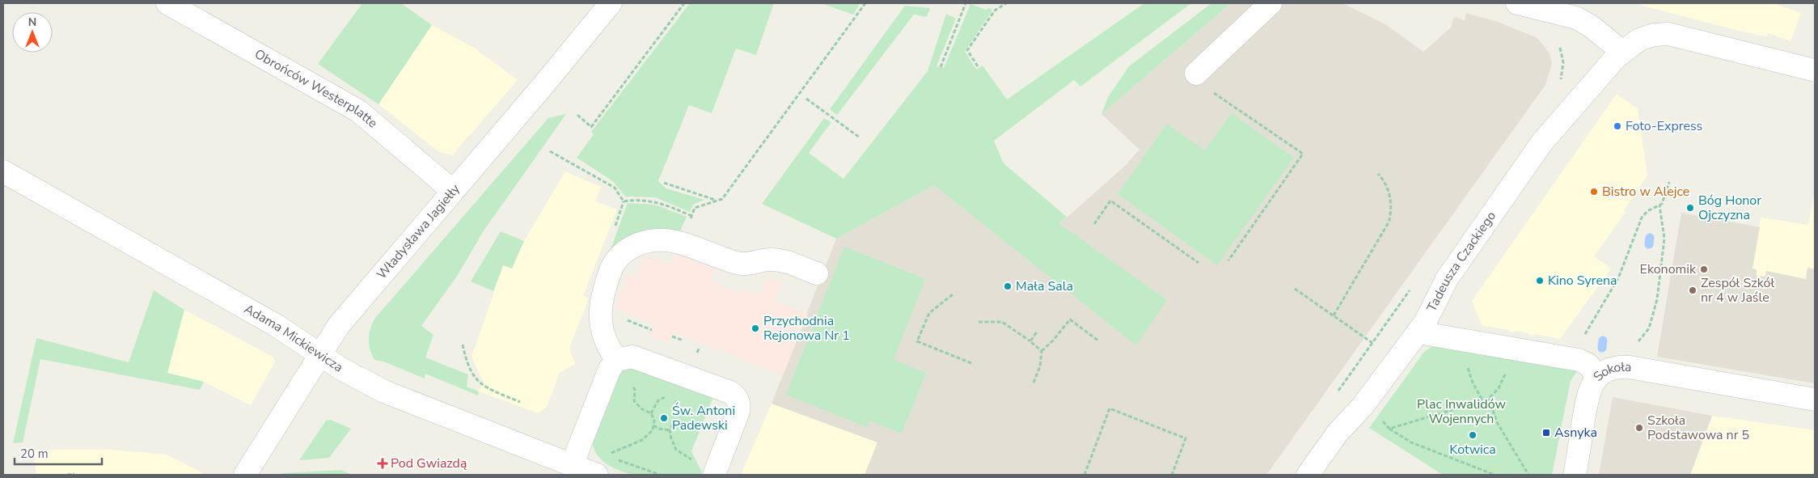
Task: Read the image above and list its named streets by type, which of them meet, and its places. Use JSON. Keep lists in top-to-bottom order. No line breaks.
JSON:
{"streets":{"street":["Obrońców Westerplatte","Władysława Jagiełły","Tadeusza Czackiego","Adama Mickiewicza","Sokoła"]},"crossings":[["Obrońców Westerplatte","Władysława Jagiełły"],["Władysława Jagiełły","Adama Mickiewicza"],["Tadeusza Czackiego","Sokoła"]],"parks":["Plac Inwalidów Wojennych"],"places":{"other":["Foto-Express","Bistro w Alejce","Bóg Honor Ojczyzna","Ekonomik","Kino Syrena","Mała Sala","Zespół Szkół nr 4 w Jaśle","Przychodnia Rejonowa Nr 1","Św. Antoni Padewski","Szkoła Podstawowa nr 5","Kotwica"],"transit":["Asnyka"],"health":["Pod Gwiazdą"]},"scale_bar":"20 m","north":"top"}
